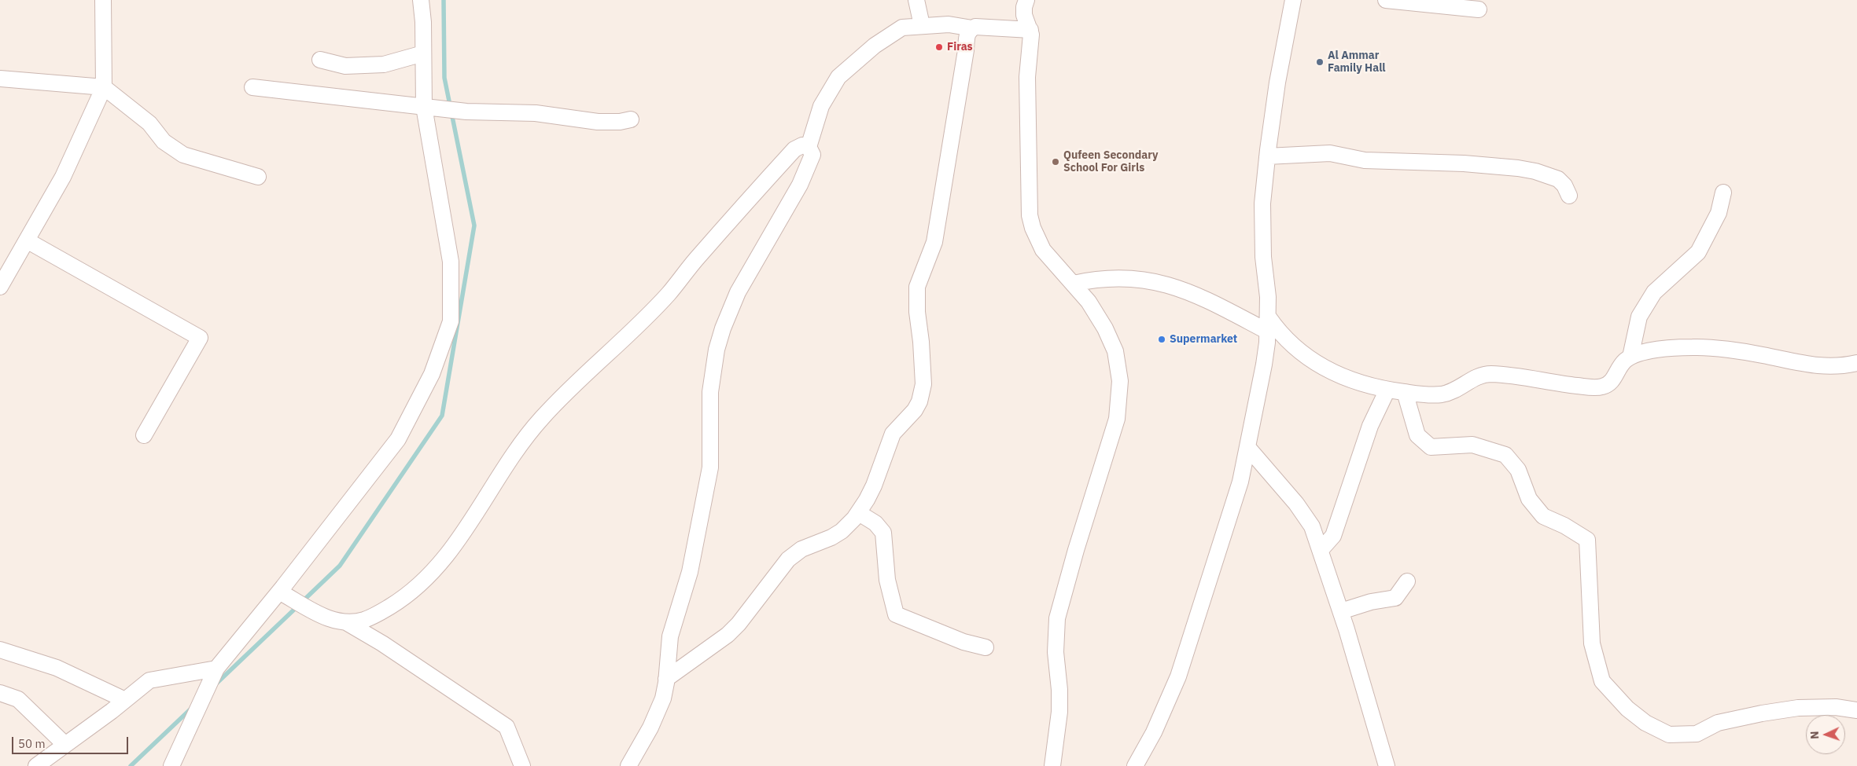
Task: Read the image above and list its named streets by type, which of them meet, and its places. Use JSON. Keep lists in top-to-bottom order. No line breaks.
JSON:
{"places":["Firas","Al Ammar Family Hall","Qufeen Secondary School For Girls","Supermarket"],"scale_bar":"50 m","north":"left"}
